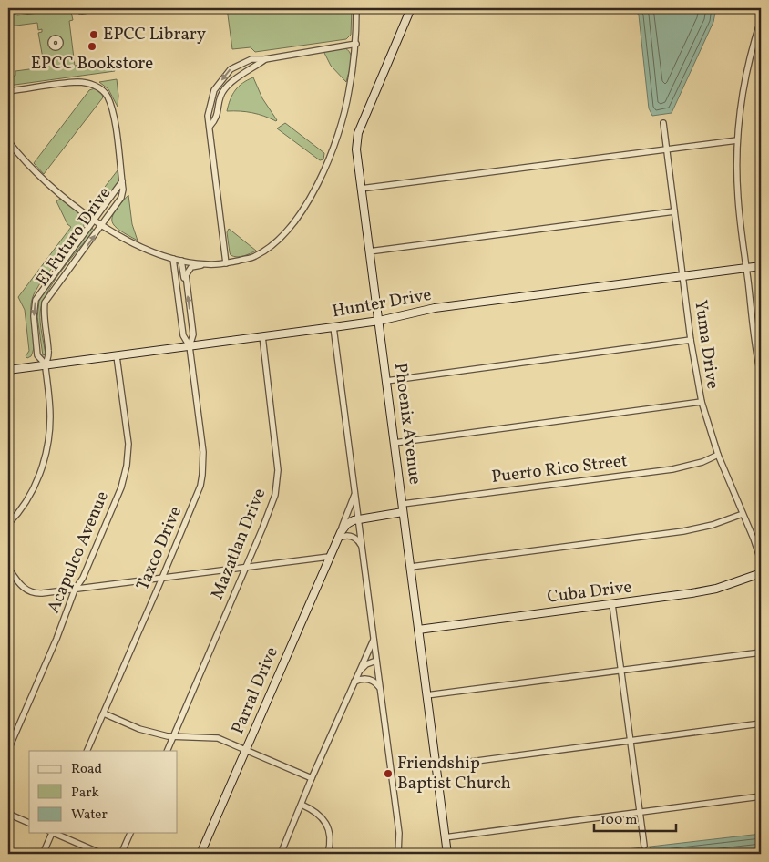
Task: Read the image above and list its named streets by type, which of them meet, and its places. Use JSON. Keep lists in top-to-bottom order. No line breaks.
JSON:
{"streets":{"street":["El Futuro Drive","Hunter Drive","Yuma Drive","Phoenix Avenue","Puerto Rico Street","Mazatlan Drive","Taxco Drive","Acapulco Avenue","Cuba Drive","Parral Drive"]},"crossings":[["El Futuro Drive","Hunter Drive"],["Hunter Drive","Yuma Drive"],["Hunter Drive","Phoenix Avenue"],["Hunter Drive","Mazatlan Drive"],["Hunter Drive","Taxco Drive"],["Hunter Drive","Acapulco Avenue"],["Yuma Drive","Puerto Rico Street"],["Phoenix Avenue","Puerto Rico Street"],["Phoenix Avenue","Cuba Drive"]],"places":["EPCC Library","EPCC Bookstore","Friendship Baptist Church"],"legend":["Road","Park","Water"],"scale_bar":"100 m"}
